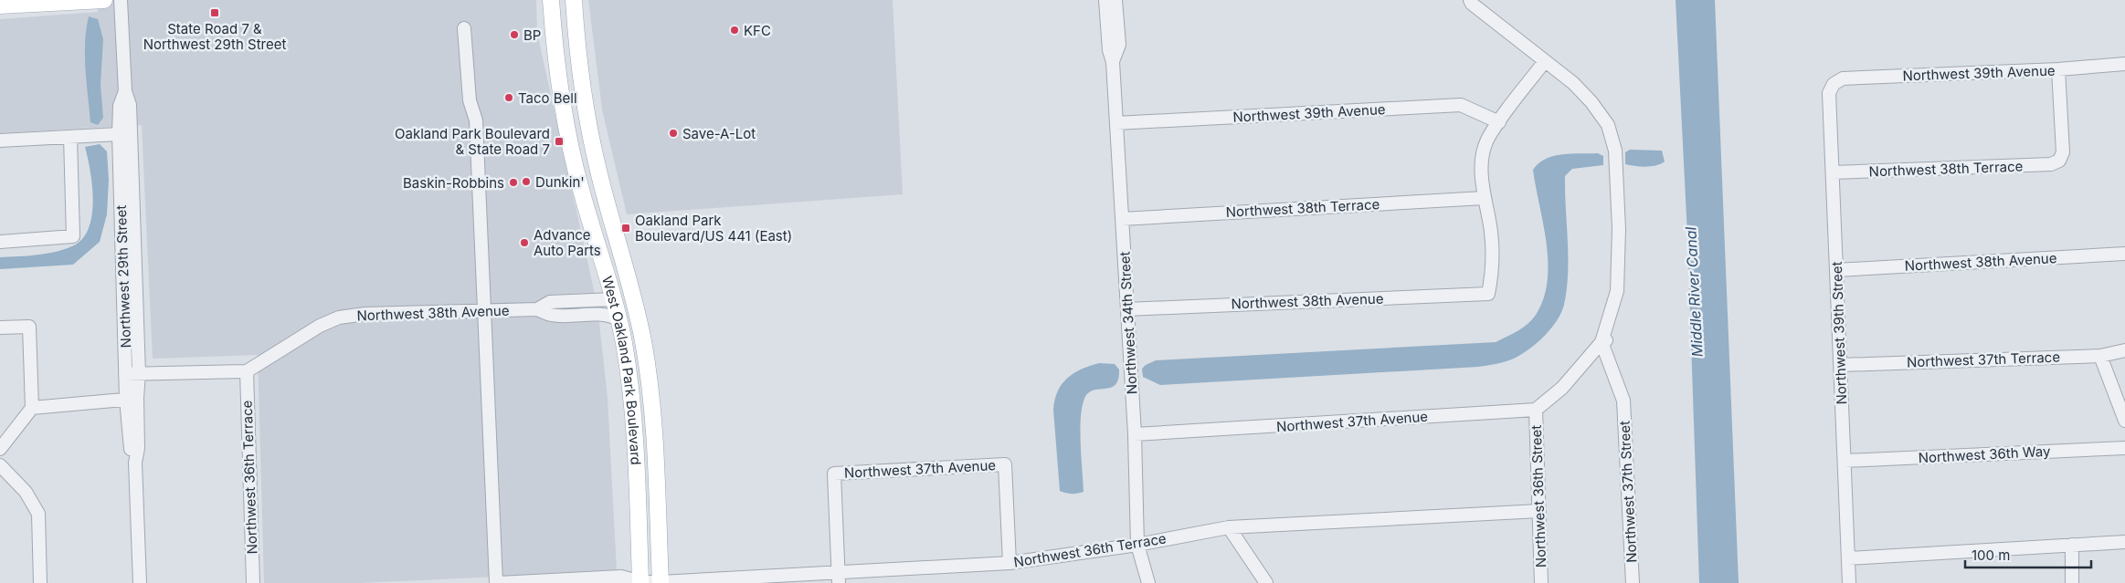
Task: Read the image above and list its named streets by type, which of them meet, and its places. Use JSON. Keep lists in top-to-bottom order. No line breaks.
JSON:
{"streets":{"main road":["West Oakland Park Boulevard"],"street":["Northwest 39th Avenue","Northwest 38th Terrace","Northwest 38th Avenue","Northwest 29th Street","Northwest 34th Street","Northwest 39th Street","Northwest 37th Terrace","Northwest 37th Avenue","Northwest 36th Way","Northwest 36th Terrace","Northwest 37th Street","Northwest 36th Street"]},"crossings":[["Northwest 39th Avenue","Northwest 38th Terrace"],["Northwest 39th Avenue","Northwest 34th Street"],["Northwest 39th Avenue","Northwest 39th Street"],["Northwest 38th Terrace","Northwest 38th Avenue"],["Northwest 38th Terrace","Northwest 34th Street"],["Northwest 38th Terrace","Northwest 39th Street"],["Northwest 38th Avenue","Northwest 34th Street"],["Northwest 38th Avenue","Northwest 39th Street"],["Northwest 38th Avenue","West Oakland Park Boulevard"],["Northwest 38th Avenue","Northwest 36th Terrace"],["Northwest 34th Street","Northwest 37th Avenue"],["Northwest 34th Street","Northwest 36th Terrace"],["Northwest 39th Street","Northwest 37th Terrace"],["Northwest 39th Street","Northwest 36th Way"],["West Oakland Park Boulevard","Northwest 36th Terrace"],["Northwest 37th Avenue","Northwest 36th Terrace"],["Northwest 37th Avenue","Northwest 36th Street"],["Northwest 36th Terrace","Northwest 36th Street"]],"water":["Middle River Canal"],"places":{"transit":["State Road 7 & Northwest 29th Street","Oakland Park Boulevard & State Road 7","Oakland Park Boulevard/US 441 (East)"],"other":["KFC","BP","Taco Bell","Save-A-Lot","Dunkin'","Baskin-Robbins","Advance Auto Parts"]},"scale_bar":"100 m"}
